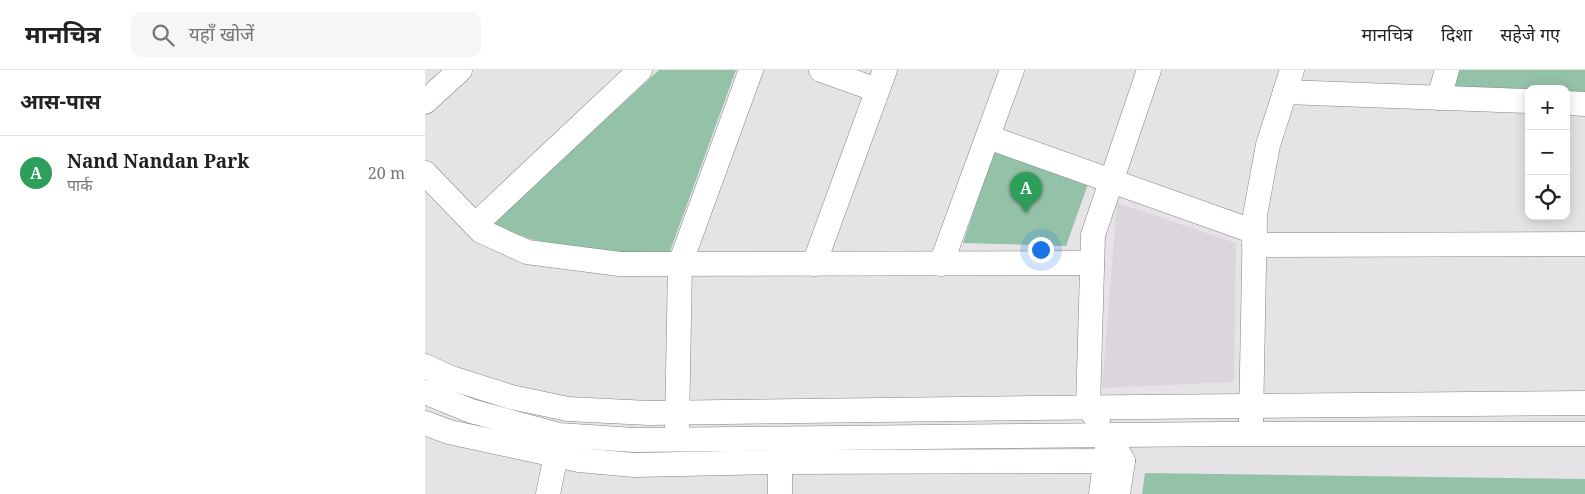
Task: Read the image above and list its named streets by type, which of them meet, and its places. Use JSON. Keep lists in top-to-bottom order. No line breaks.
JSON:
{"page":{"header":"मानचित्र","search":"यहाँ खोजें","nav":["मानचित्र","दिशा","सहेजे गए"],"heading":"आस-पास","map_buttons":["+","−"],"list":[{"mark":"A","name":"Nand Nandan Park","note":"पार्क","value":"20 m"}],"pins":"A"}}
